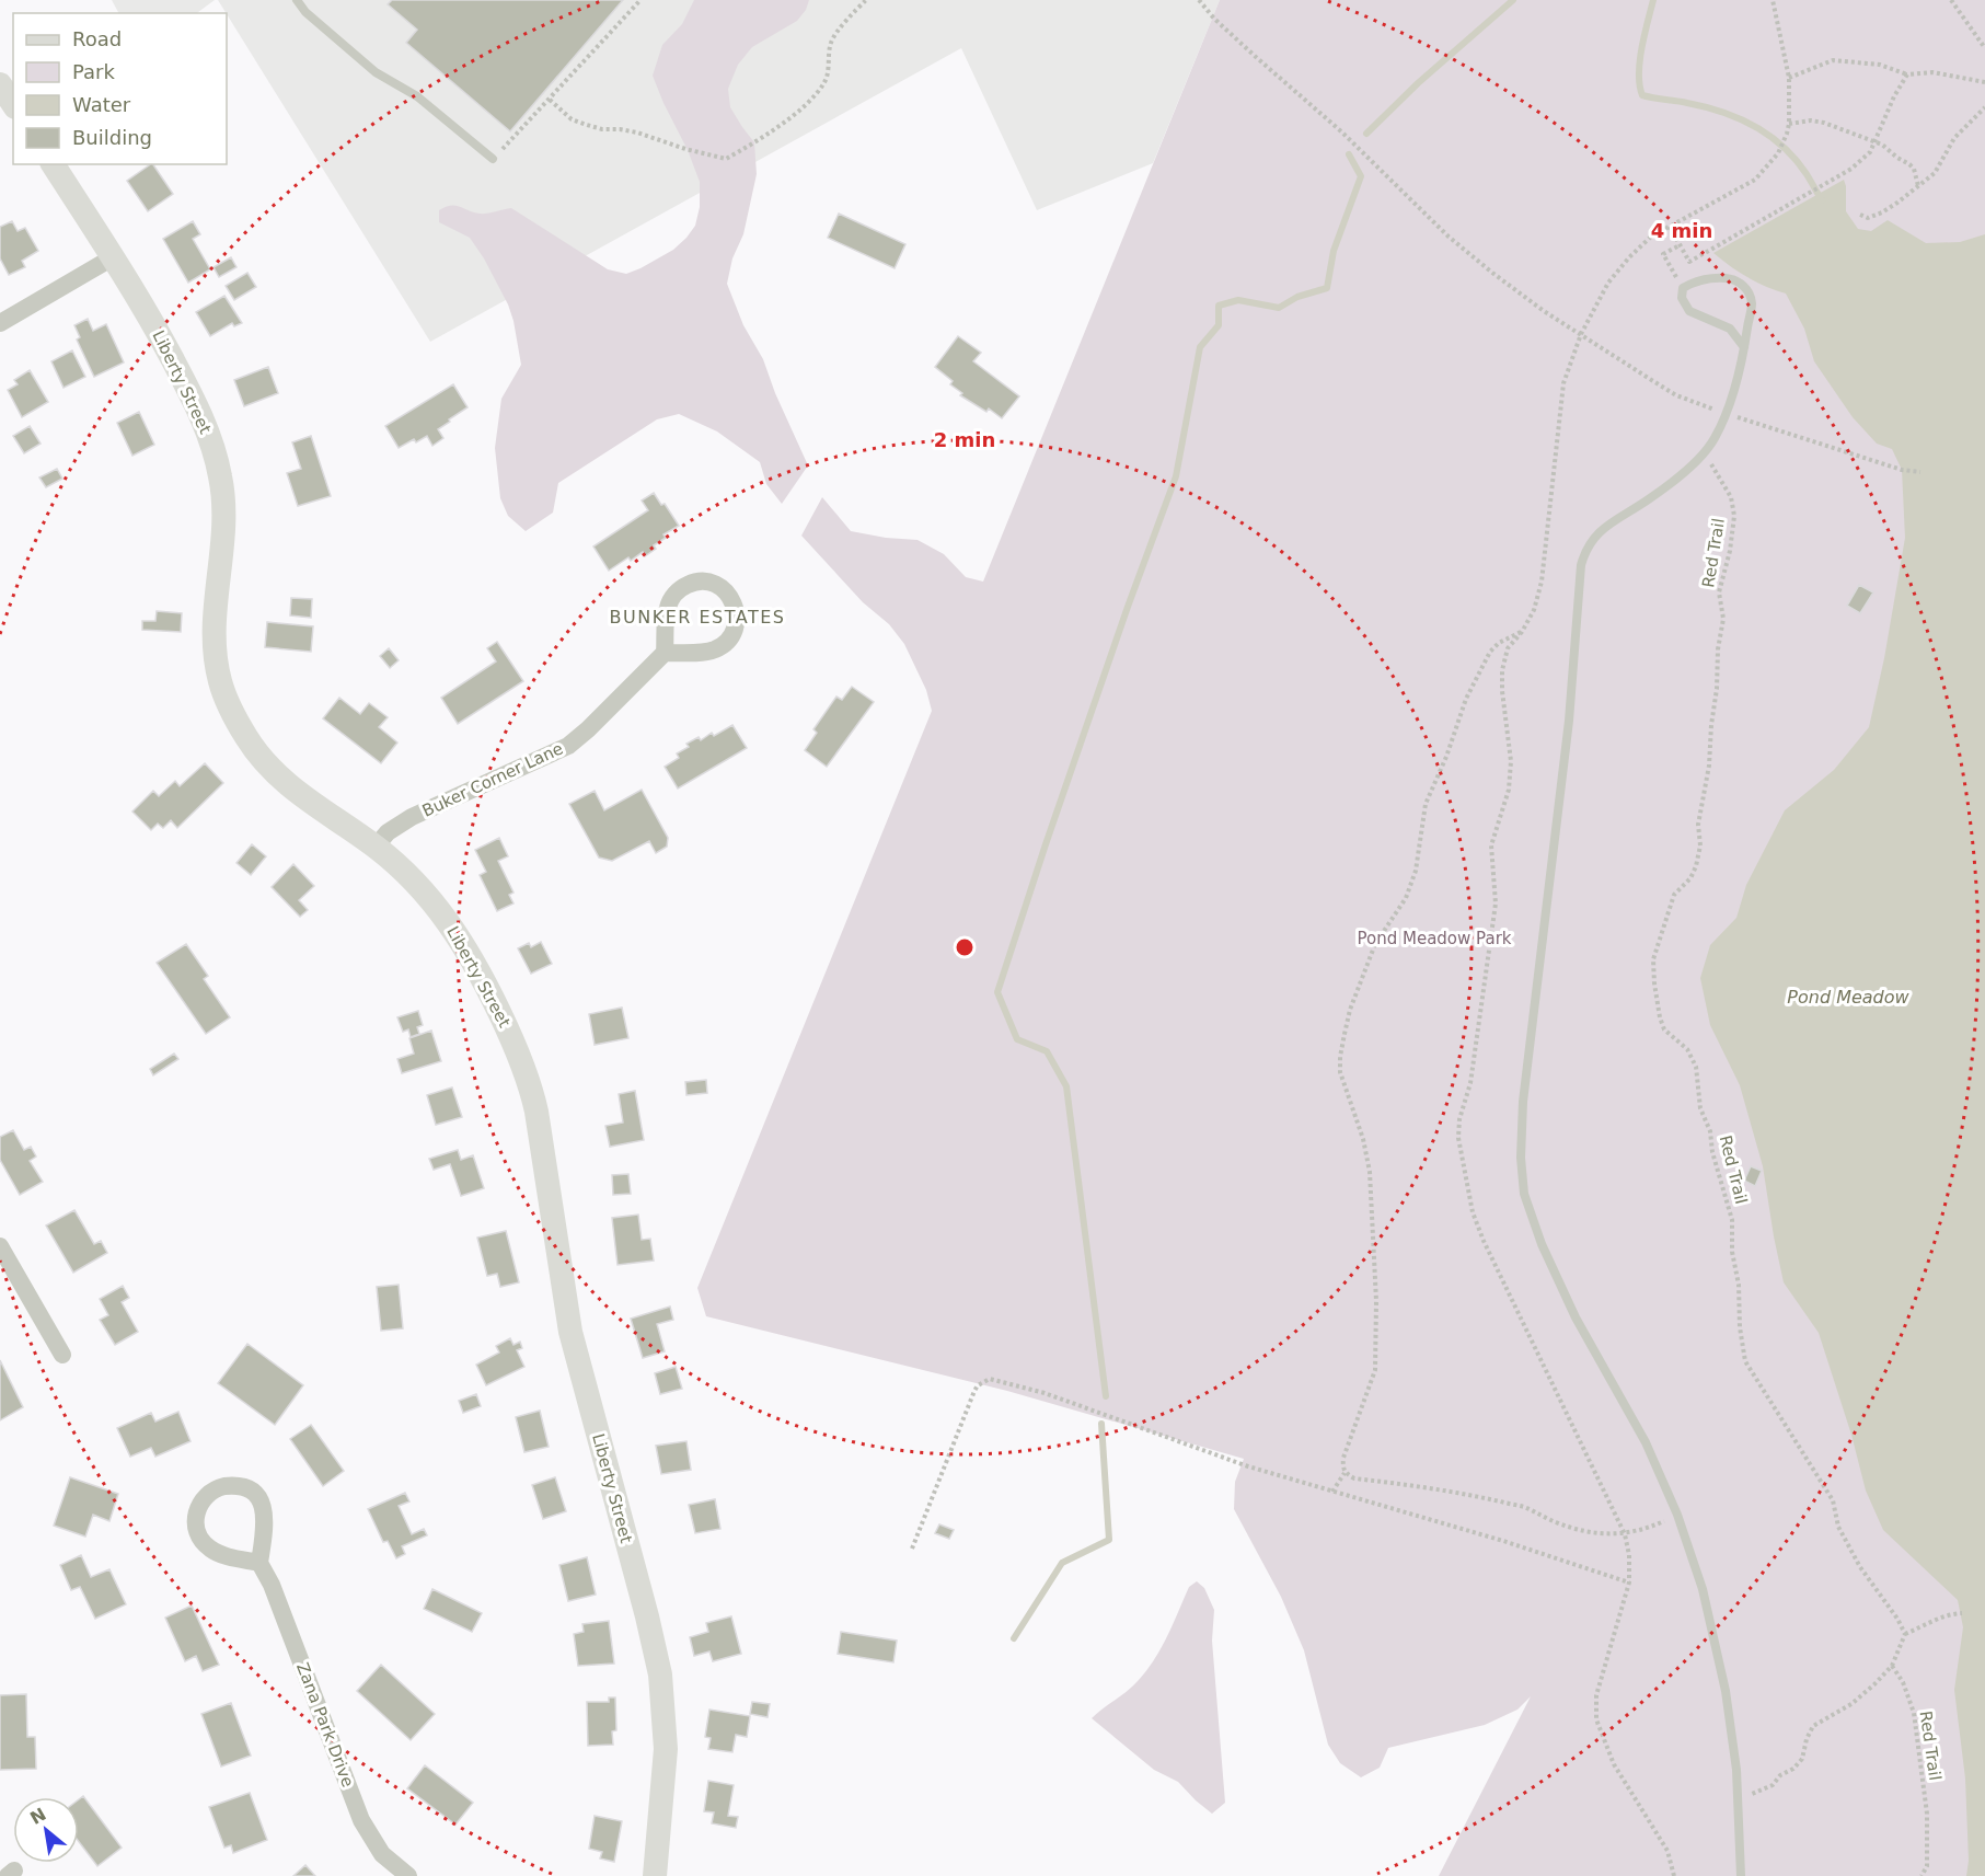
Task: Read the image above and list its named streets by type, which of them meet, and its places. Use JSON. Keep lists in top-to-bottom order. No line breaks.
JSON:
{"streets":{"main road":["Liberty Street"],"street":["Buker Corner Lane","Zana Park Drive"],"path":["Red Trail"]},"crossings":[["Liberty Street","Buker Corner Lane"]],"districts":["BUNKER ESTATES"],"water":["Pond Meadow"],"parks":["Pond Meadow Park"],"legend":["Road","Park","Water","Building"],"north":"top left","rings":["4 min","2 min"]}
